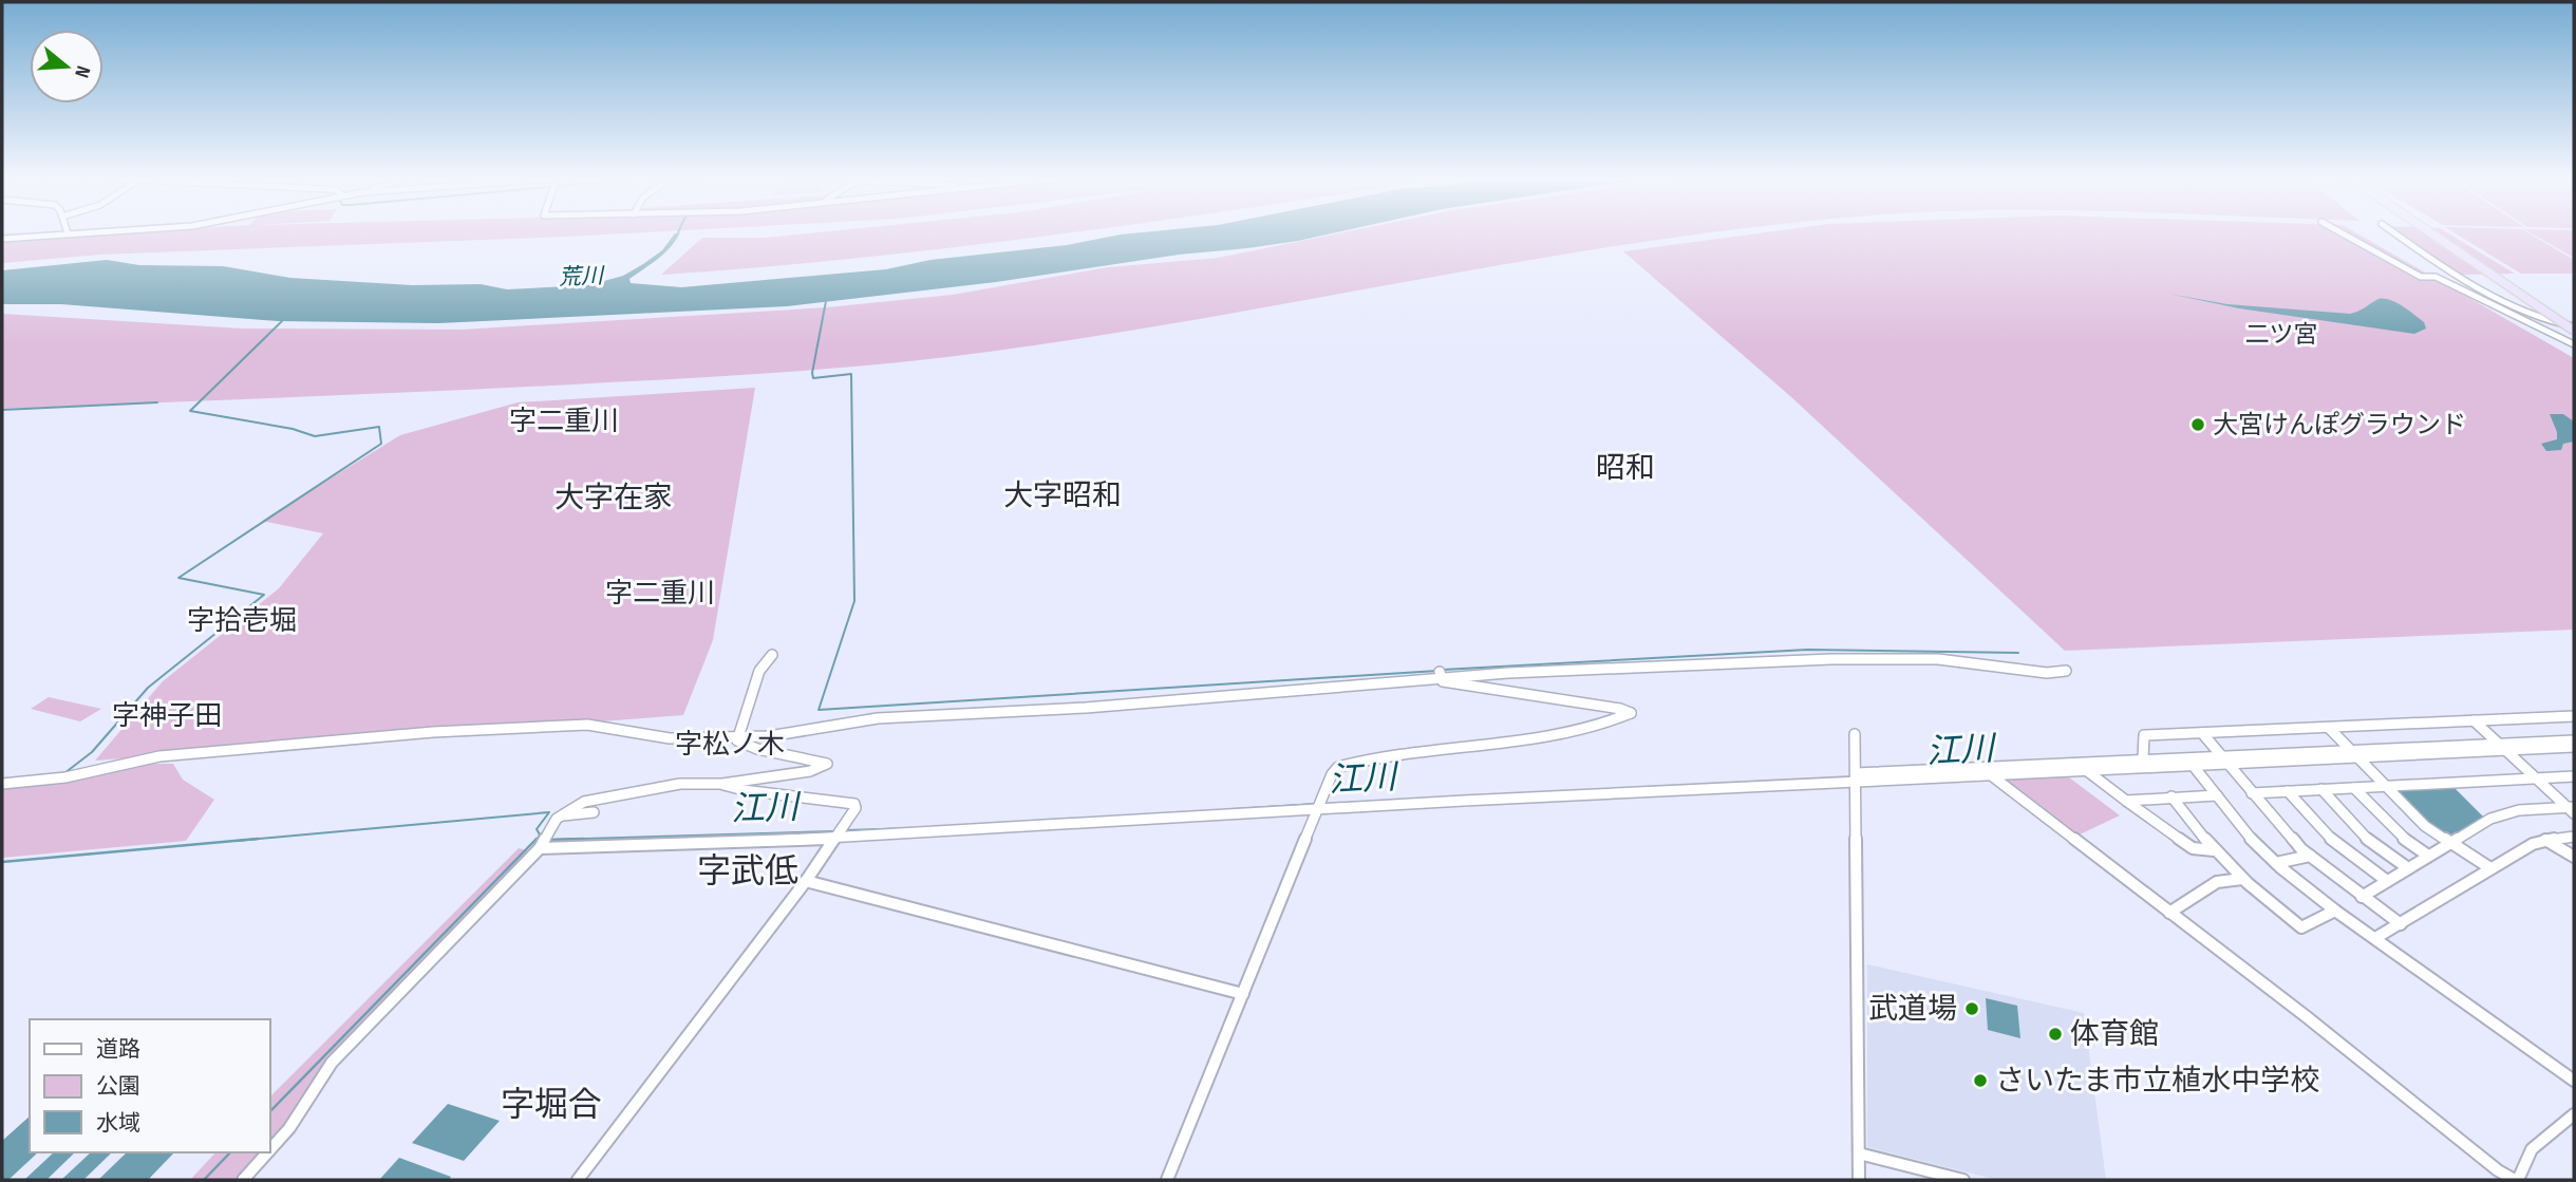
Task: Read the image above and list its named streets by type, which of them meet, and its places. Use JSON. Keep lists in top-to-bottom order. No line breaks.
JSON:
{"districts":["二ツ宮","字二重川","昭和","大字昭和","大字在家","字二重川","字拾壱堀","字神子田","字松ノ木","字武低","字堀合"],"water":["荒川","江川"],"places":["大宮けんぽグラウンド","武道場","体育館","さいたま市立植水中学校"],"legend":["道路","公園","水域"],"north":"right"}
